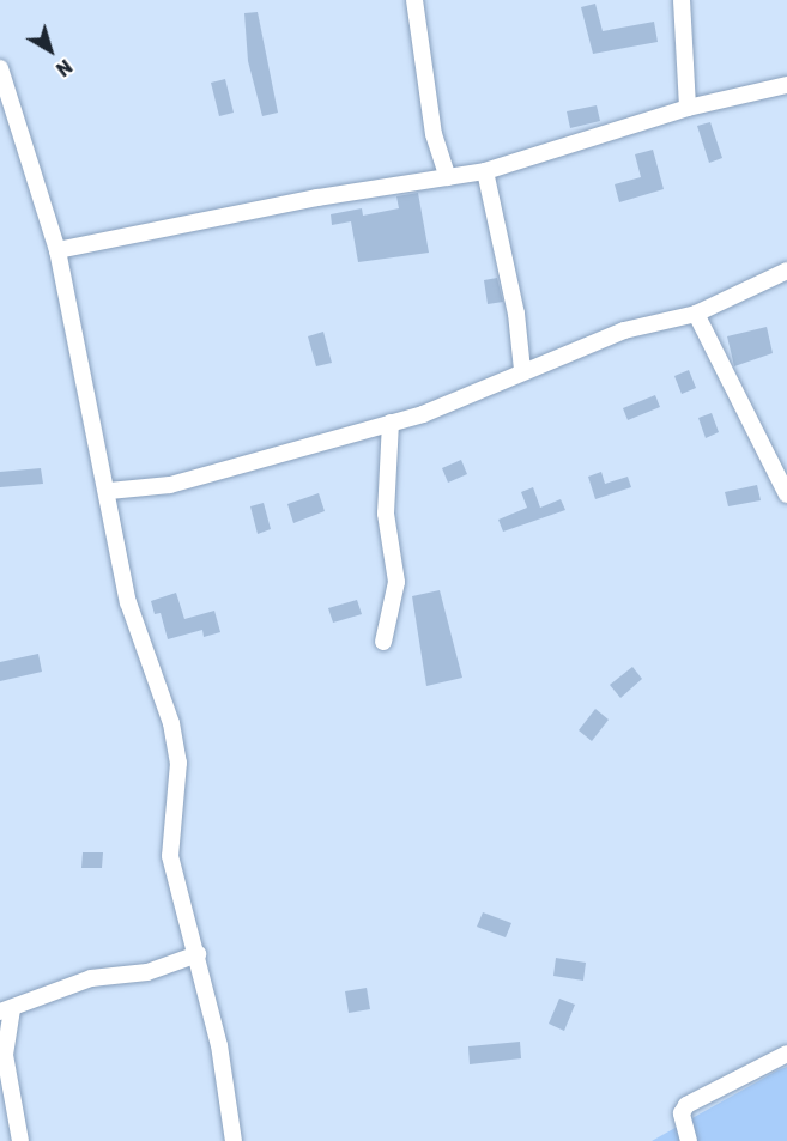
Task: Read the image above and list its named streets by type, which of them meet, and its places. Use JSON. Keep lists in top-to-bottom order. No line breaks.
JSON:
{"north":"bottom right"}
